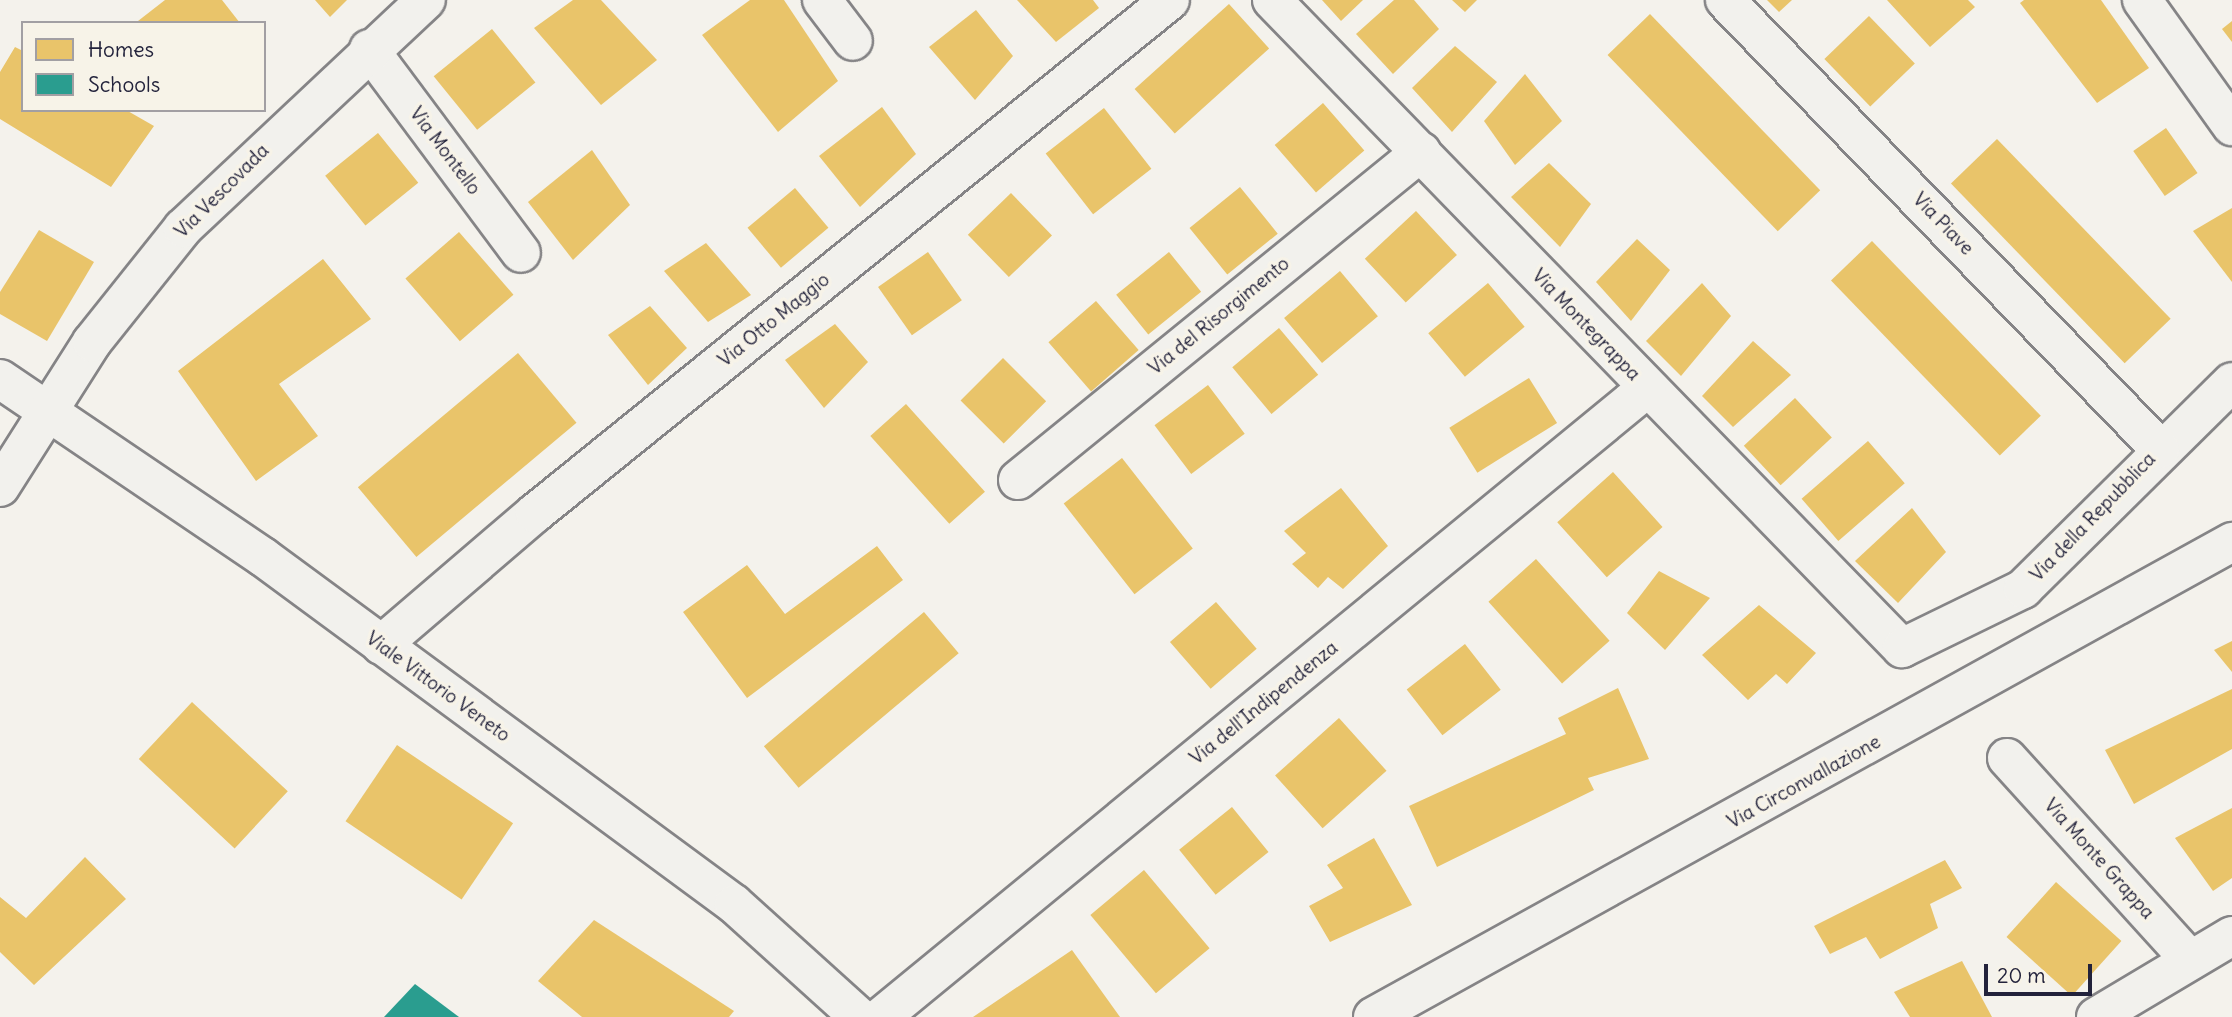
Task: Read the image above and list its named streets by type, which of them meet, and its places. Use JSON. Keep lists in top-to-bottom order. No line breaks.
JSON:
{"streets":{"street":["Via Montello","Via Vescovada","Via Piave","Via del Risorgimento","Via Otto Maggio","Via Montegrappa","Via della Repubblica","Viale Vittorio Veneto","Via dell'Indipendenza","Via Circonvallazione","Via Monte Grappa"]},"crossings":[["Via Montello","Via Vescovada"],["Via Vescovada","Viale Vittorio Veneto"],["Via Piave","Via della Repubblica"],["Via del Risorgimento","Via Montegrappa"],["Via Otto Maggio","Viale Vittorio Veneto"],["Via Montegrappa","Via della Repubblica"],["Via Montegrappa","Via dell'Indipendenza"]],"legend":["Homes","Schools"],"scale_bar":"20 m"}
